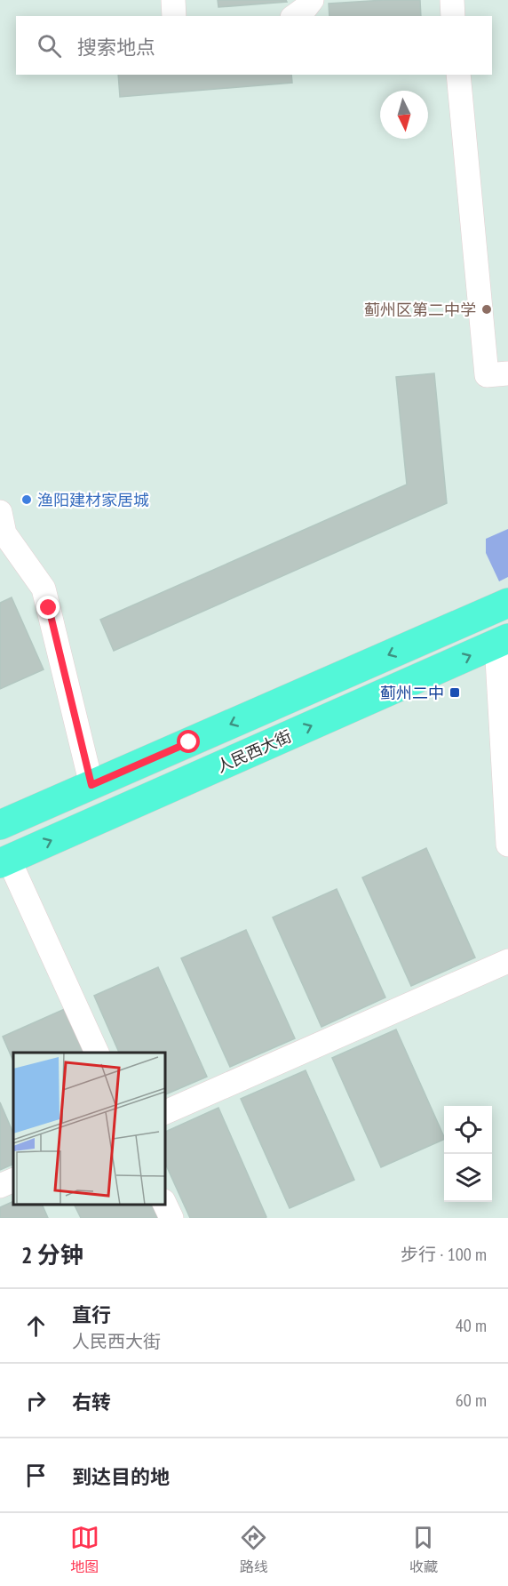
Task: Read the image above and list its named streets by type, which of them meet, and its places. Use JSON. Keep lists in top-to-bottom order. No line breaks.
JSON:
{"streets":{"main road":["人民西大街"]},"places":{"other":["蓟州区第二中学","渔阳建材家居城"],"transit":["蓟州二中"]},"north":"bottom","page":{"search":"搜索地点","heading":["2 分钟","步行 · 100 m"],"list":[["直行","人民西大街","40 m"],["右转","60 m"],"到达目的地"],"nav":["地图","路线","收藏"]}}
